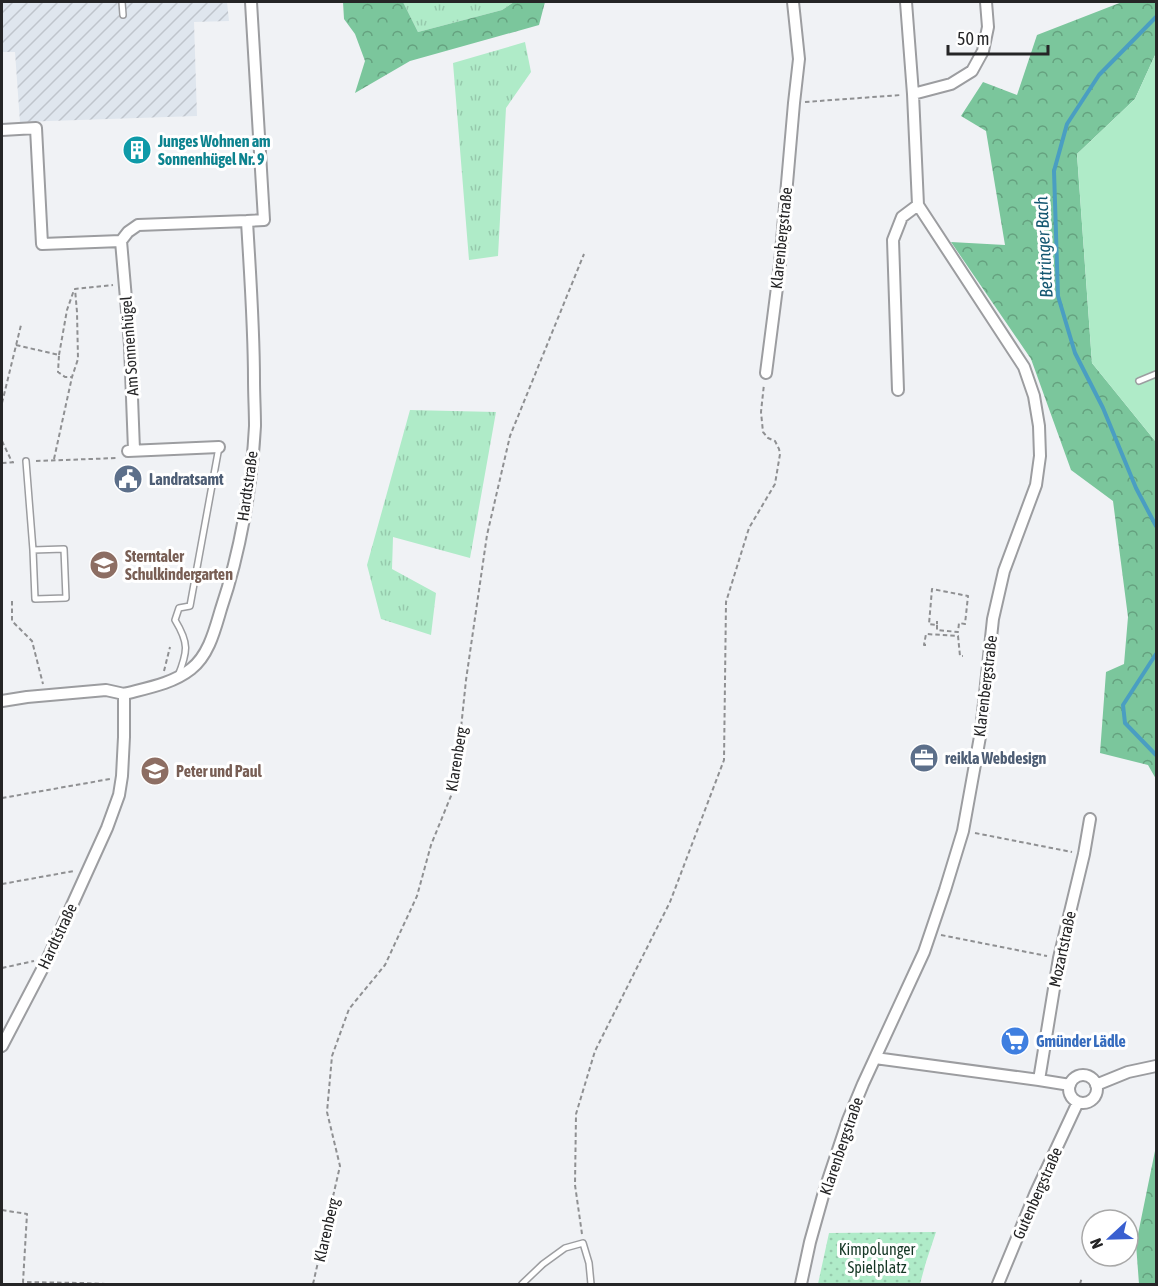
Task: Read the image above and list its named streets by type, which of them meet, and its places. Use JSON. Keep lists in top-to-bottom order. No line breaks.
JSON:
{"streets":{"street":["Klarenbergstraße","Am Sonnenhügel","Hardtstraße","Mozartstraße","Gutenbergstraße"],"path":["Klarenberg"]},"water":["Bettringer Bach"],"parks":["Kimpolunger Spielplatz"],"places":{"building":["Junges Wohnen am Sonnenhügel Nr. 9"],"public building":["Landratsamt"],"school or university":["Sterntaler Schulkindergarten","Peter und Paul"],"office":["reikla Webdesign"],"supermarket":["Gmünder Lädle"]},"scale_bar":"50 m","north":"left"}
